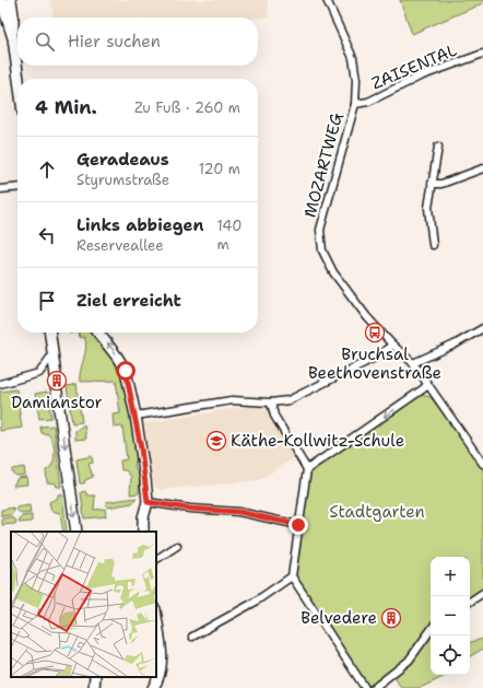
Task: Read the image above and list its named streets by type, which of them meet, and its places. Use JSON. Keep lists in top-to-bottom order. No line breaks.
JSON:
{"streets":{"street":["ZAISENTAL","MOZARTWEG"]},"crossings":[["ZAISENTAL","MOZARTWEG"]],"parks":["Stadtgarten"],"places":{"bus stop":["Bruchsal Beethovenstraße"],"building":["Damianstor","Belvedere"],"school or university":["Käthe-Kollwitz-Schule"]},"page":{"search":"Hier suchen","heading":["4 Min.","Zu Fuß · 260 m"],"list":[["Geradeaus","Styrumstraße","120 m"],["Links abbiegen","Reserveallee","140 m"],"Ziel erreicht"],"map_buttons":["+","−"]}}
